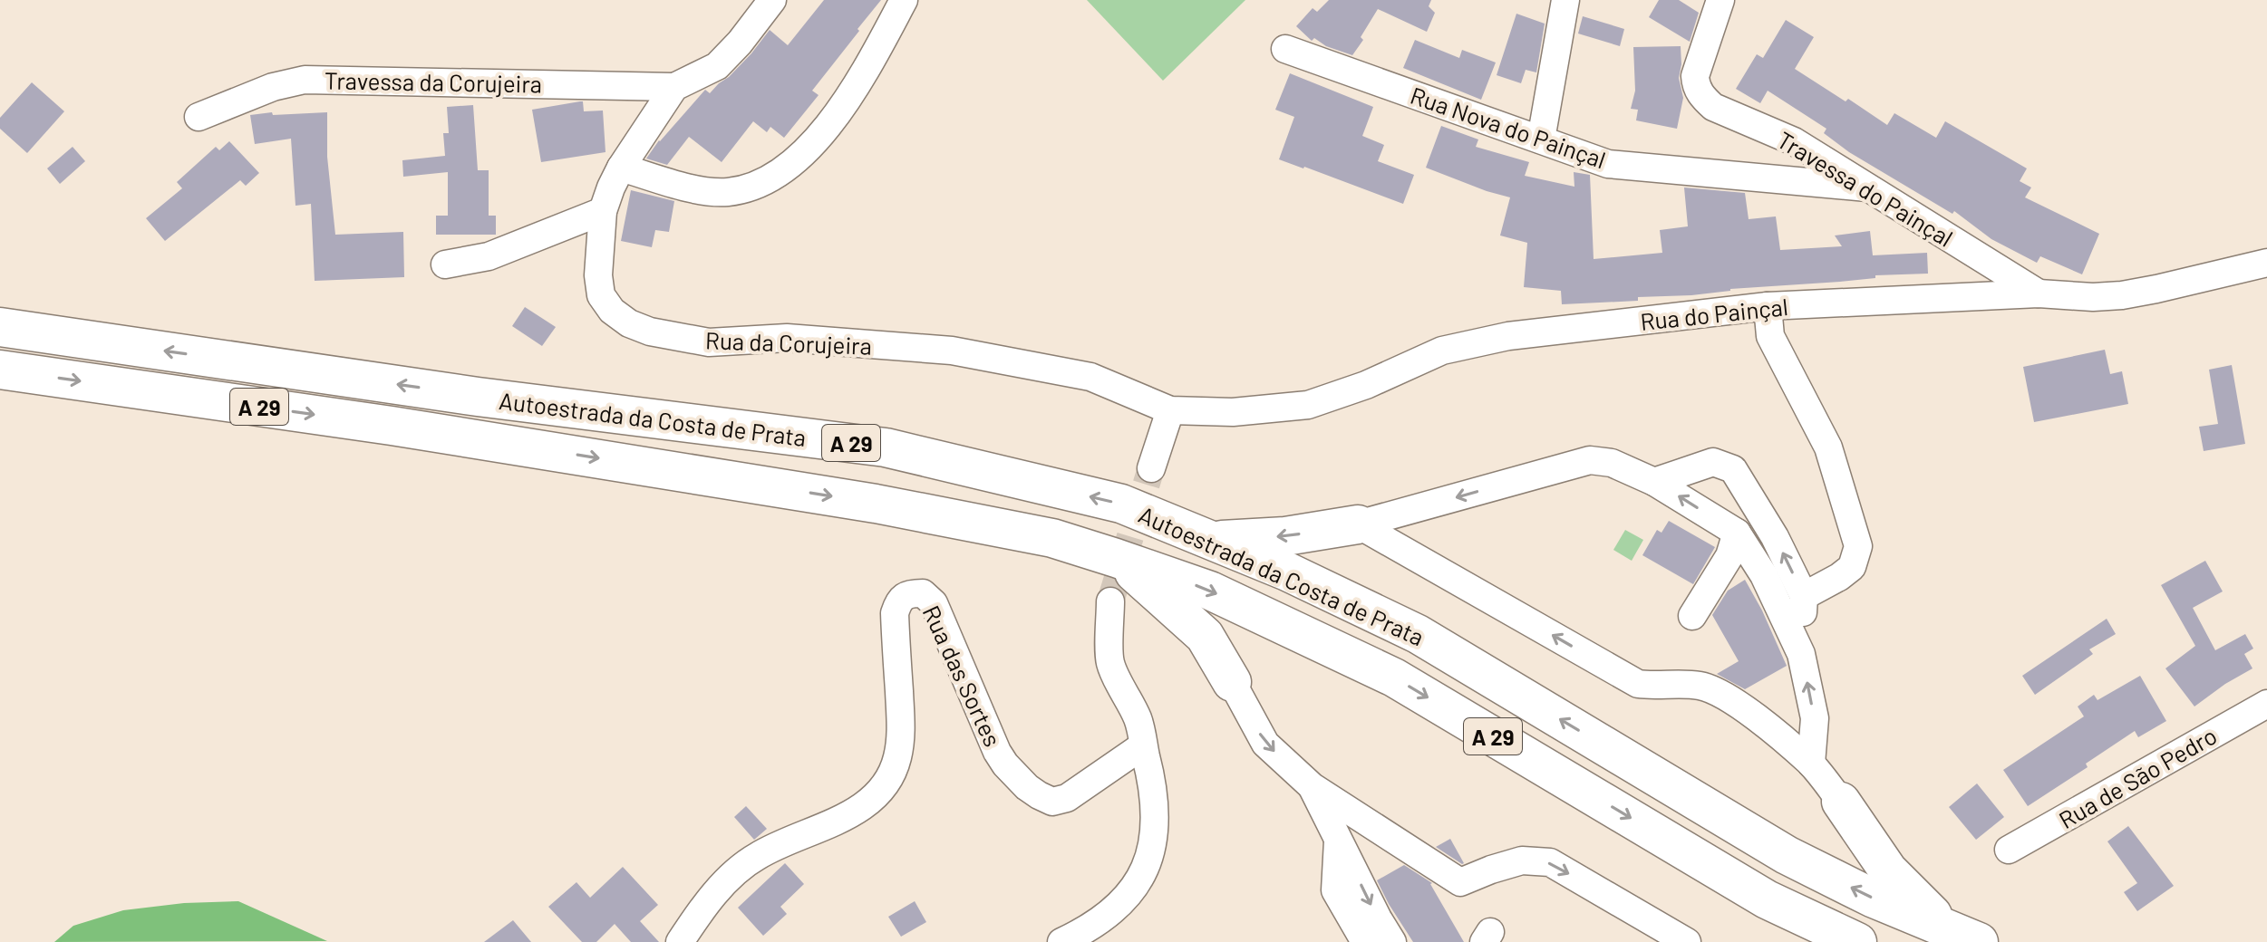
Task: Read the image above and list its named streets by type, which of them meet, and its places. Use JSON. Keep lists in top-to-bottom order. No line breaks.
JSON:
{"streets":{"highway":["A 29","Autoestrada da Costa de Prata"],"street":["Travessa da Corujeira","Rua Nova do Painçal","Travessa do Painçal","Rua do Painçal","Rua da Corujeira","Rua das Sortes","Rua de São Pedro"]},"crossings":[["Travessa da Corujeira","Rua da Corujeira"],["Rua Nova do Painçal","Travessa do Painçal"],["Travessa do Painçal","Rua do Painçal"],["Rua do Painçal","Rua da Corujeira"]]}
